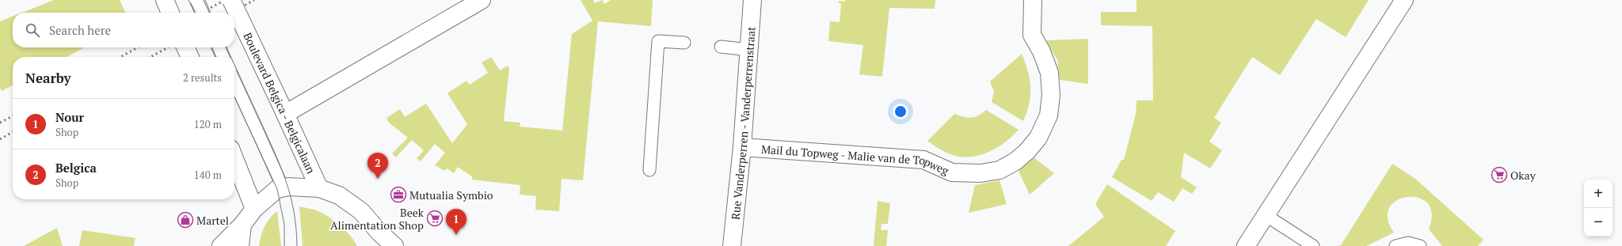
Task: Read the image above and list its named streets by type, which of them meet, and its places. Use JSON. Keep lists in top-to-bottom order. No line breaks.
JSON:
{"streets":{"street":["Boulevard Belgica - Belgicalaan","Rue Vanderperren - Vanderperrenstraat","Mail du Topweg - Malie van de Topweg"]},"crossings":[["Rue Vanderperren - Vanderperrenstraat","Mail du Topweg - Malie van de Topweg"]],"places":{"supermarket":["Okay","Beek Alimentation Shop"],"office":["Mutualia Symbio"],"shop":["Martel"]},"page":{"search":"Search here","heading":["Nearby","2 results"],"list":[{"mark":"1","name":"Nour","note":"Shop","value":"120 m"},{"mark":"2","name":"Belgica","note":"Shop","value":"140 m"}],"pins":["2","1"],"map_buttons":["+","−"]}}
